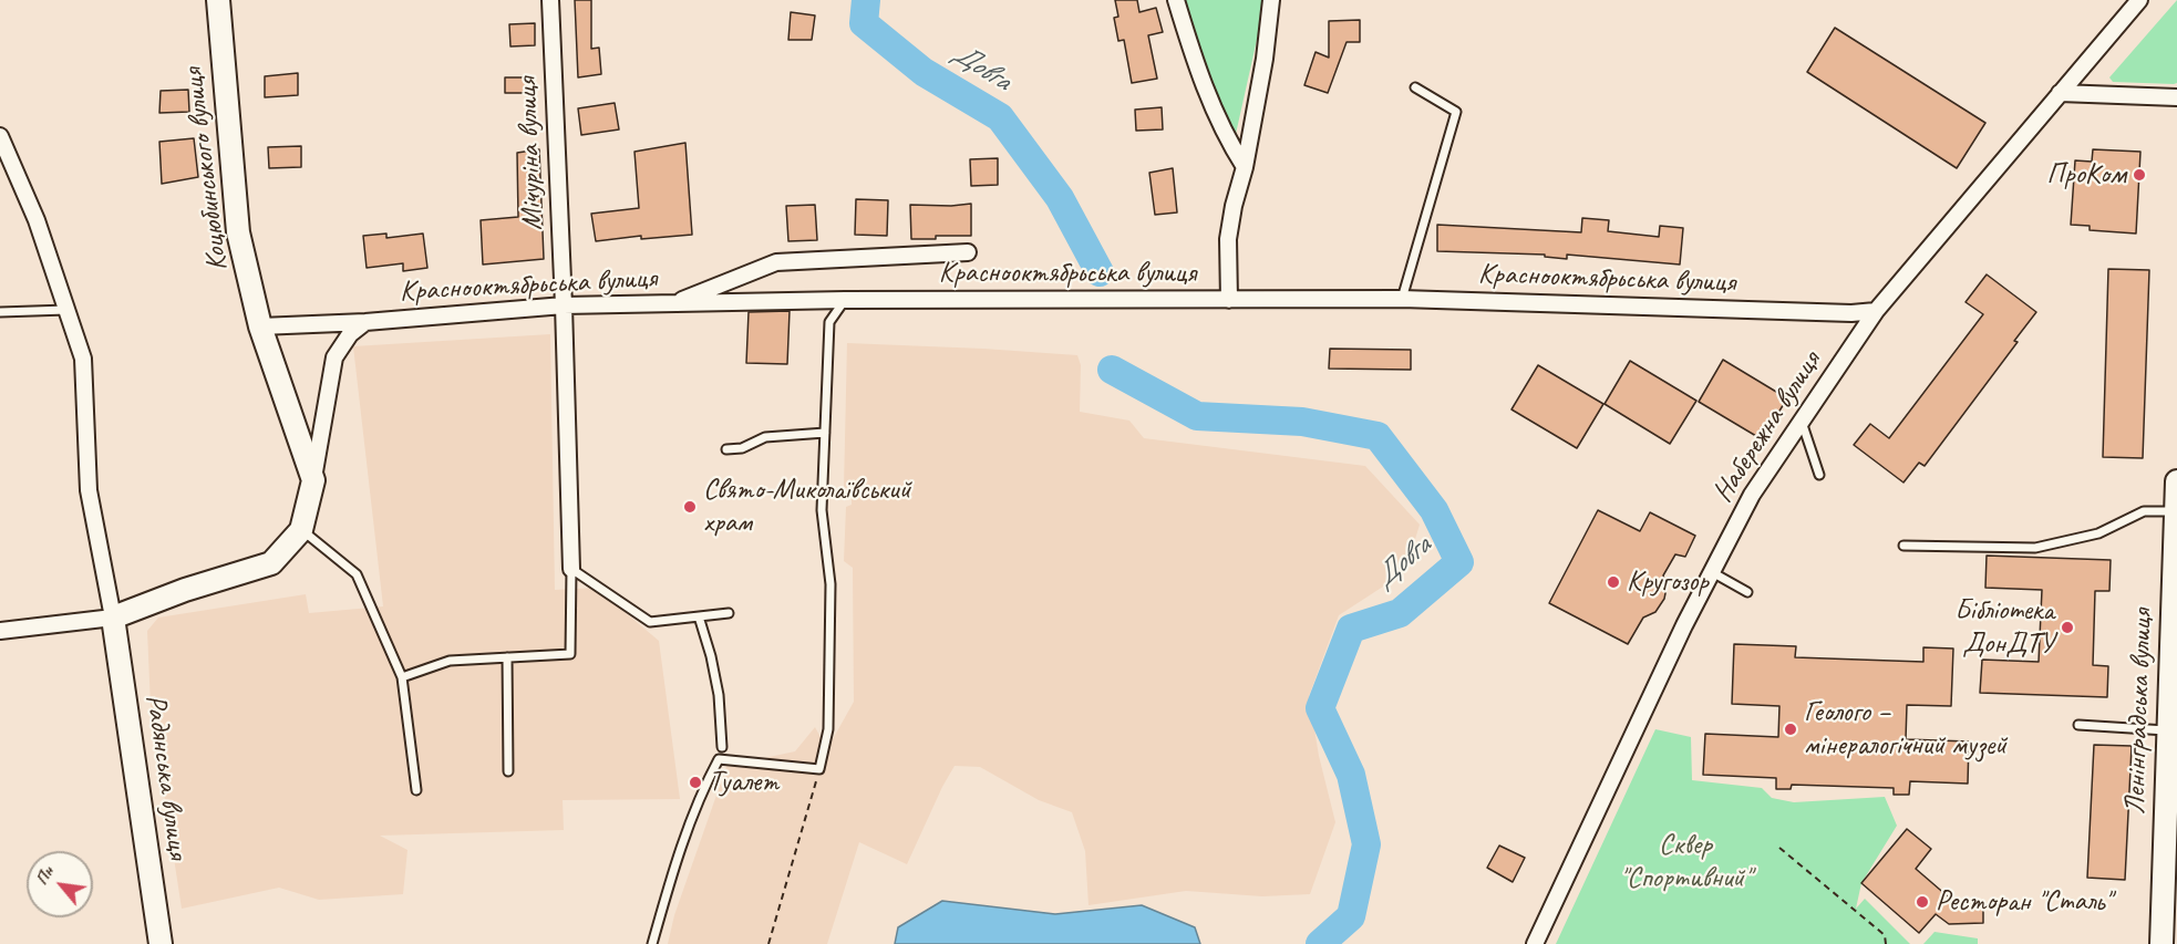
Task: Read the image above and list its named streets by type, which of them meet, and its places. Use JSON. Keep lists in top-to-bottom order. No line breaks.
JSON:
{"streets":{"street":["Мічуріна вулиця","Коцюбинського вулиця","Краснооктябрьська вулиця","Набережна вулиця","Ленінградська вулиця","Радянська вулиця"]},"crossings":[["Мічуріна вулиця","Краснооктябрьська вулиця"],["Коцюбинського вулиця","Краснооктябрьська вулиця"],["Краснооктябрьська вулиця","Набережна вулиця"]],"water":["Довга"],"parks":["Сквер \"Спортивний\""],"places":["ПроКом","Свято-Миколаївський храм","Кругозор","Бібліотека ДонДТУ","Геолого – мінералогічний музей","Туалет","Ресторан \"Сталь\""],"north":"top left"}
